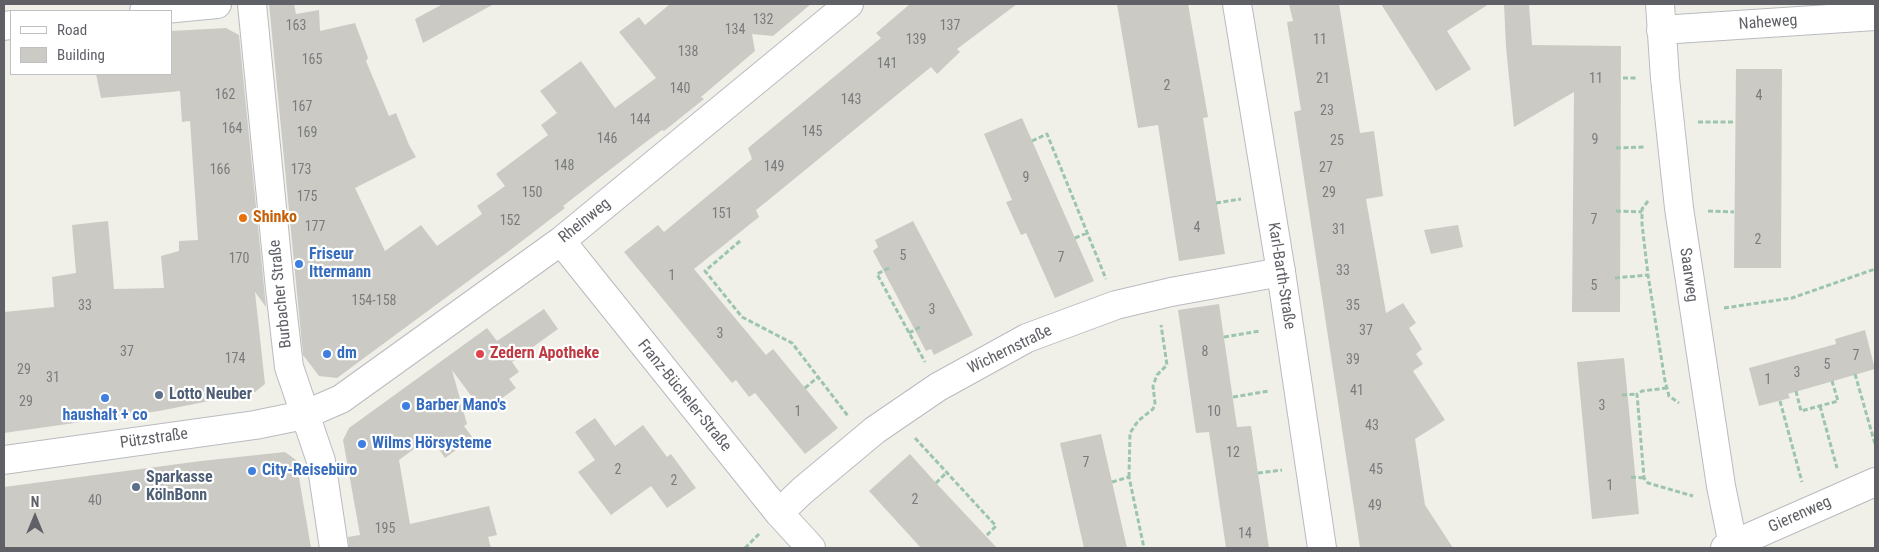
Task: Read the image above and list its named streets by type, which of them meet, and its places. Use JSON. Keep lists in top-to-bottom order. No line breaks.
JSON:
{"streets":{"street":["Naheweg","Rheinweg","Saarweg","Karl-Barth-Straße","Burbacher Straße","Wichernstraße","Franz-Bücheler-Straße","Pützstraße","Gierenweg"]},"crossings":[["Naheweg","Saarweg"],["Rheinweg","Burbacher Straße"],["Rheinweg","Franz-Bücheler-Straße"],["Rheinweg","Pützstraße"],["Saarweg","Gierenweg"],["Karl-Barth-Straße","Wichernstraße"],["Burbacher Straße","Pützstraße"],["Wichernstraße","Franz-Bücheler-Straße"]],"places":["Shinko","Friseur Ittermann","dm","Zedern Apotheke","Lotto Neuber","haushalt + co","Barber Mano's","Wilms Hörsysteme","City-Reisebüro","Sparkasse KölnBonn"],"house_numbers":["132","163","137","134","139","11","138","165","141","21","11","2","140","162","4","143","167","23","144","164","145","169","146","9","25","148","149","27","166","173","9","150","29","175","151","7","152","177","4","31","2","5","7","170","33","1","5","154-158","33","35","3","37","3","37","8","7","174","39","5","29","3","31","1","41","29","3","1","10","43","12","7","2","45","2","1","2","40","49","195","14"],"legend":["Road","Building"],"north":"top"}
